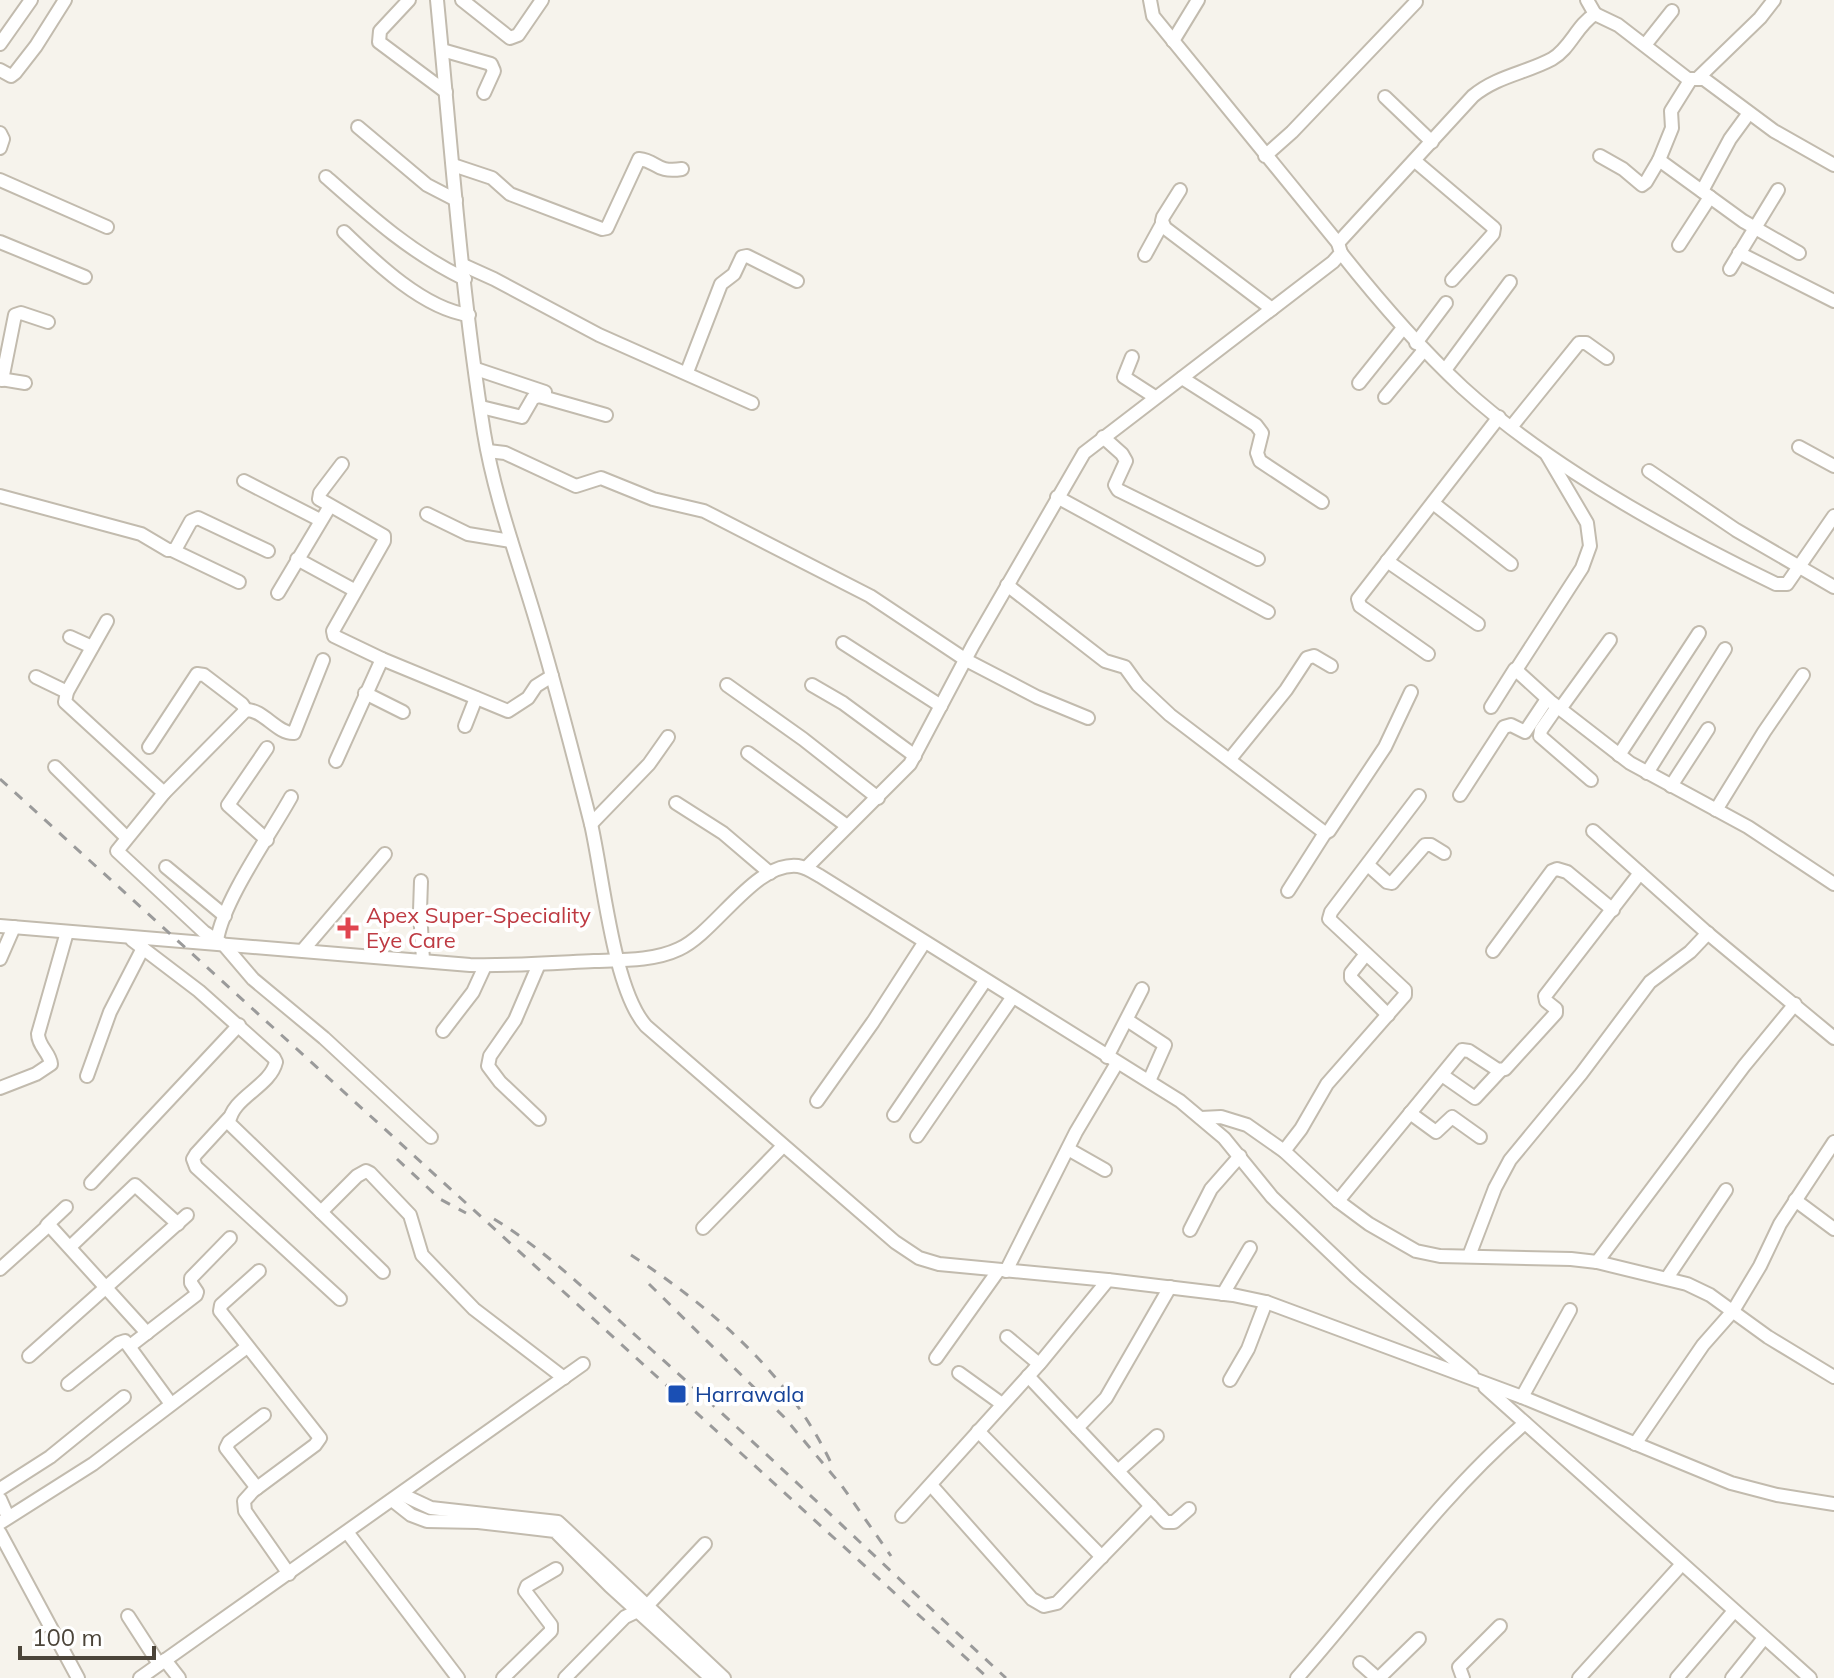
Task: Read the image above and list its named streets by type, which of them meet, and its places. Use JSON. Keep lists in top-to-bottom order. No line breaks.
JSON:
{"places":{"health":["Apex Super-Speciality Eye Care"],"transit":["Harrawala"]},"scale_bar":"100 m"}
